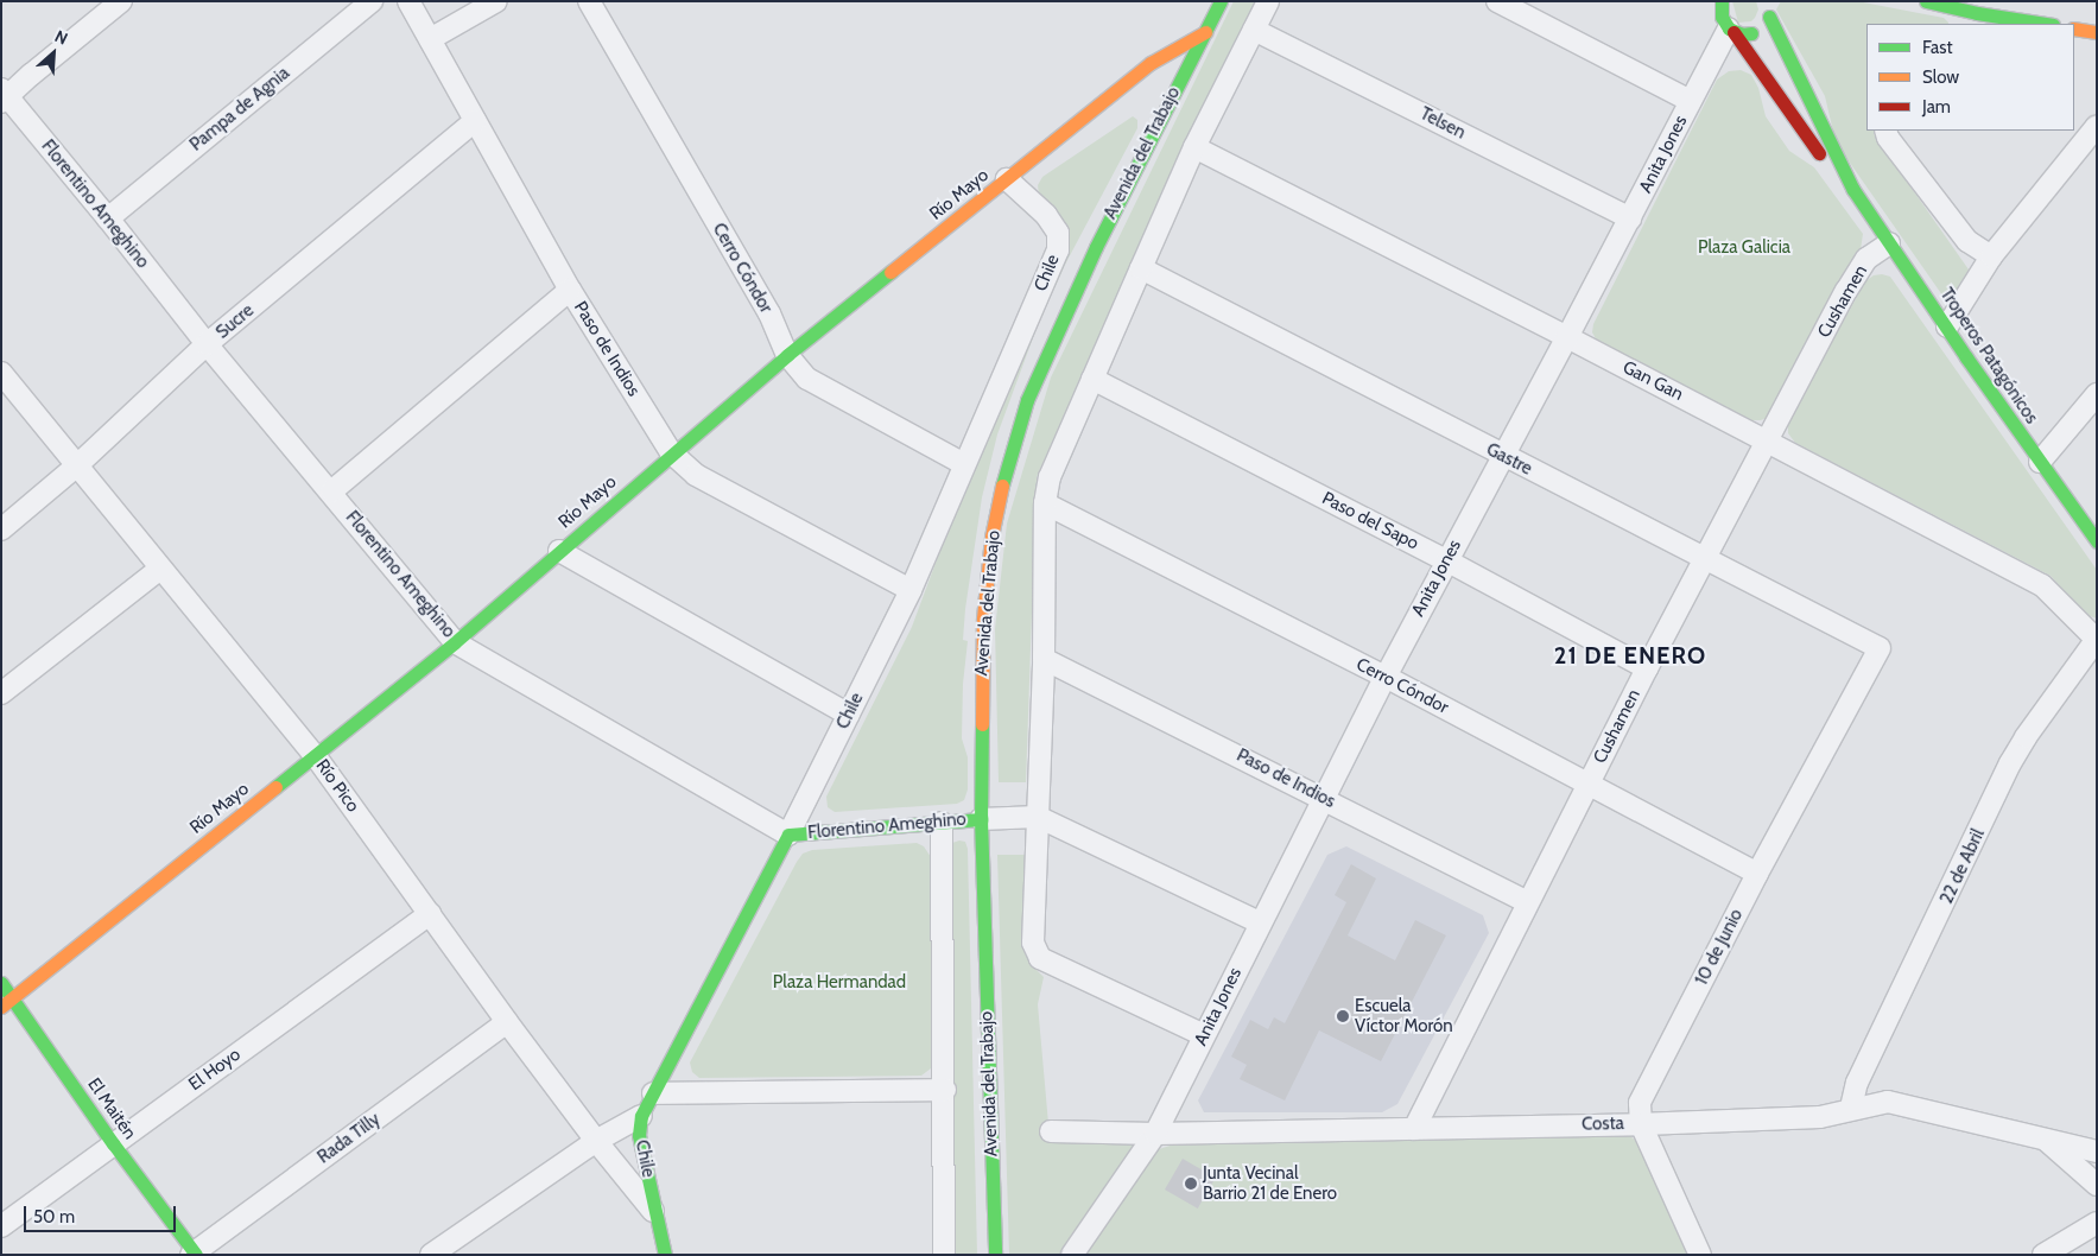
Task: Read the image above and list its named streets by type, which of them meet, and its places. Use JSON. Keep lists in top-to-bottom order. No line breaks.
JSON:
{"streets":{"street":["Pampa de Agnia","Telsen","Avenida del Trabajo","Anita Jones","Río Mayo","Florentino Ameghino","Cerro Cóndor","Chile","Cushamen","Sucre","Paso de Indios","Troperos Patagónicos","Gan Gan","Gastre","Paso del Sapo","Río Pico","22 de Abril","10 de Junio","El Hoyo","El Maitén","Costa","Rada Tilly"]},"crossings":[["Pampa de Agnia","Florentino Ameghino"],["Telsen","Anita Jones"],["Avenida del Trabajo","Río Mayo"],["Avenida del Trabajo","Florentino Ameghino"],["Anita Jones","Cerro Cóndor"],["Anita Jones","Paso de Indios"],["Anita Jones","Troperos Patagónicos"],["Anita Jones","Gan Gan"],["Anita Jones","Gastre"],["Anita Jones","Paso del Sapo"],["Anita Jones","Costa"],["Río Mayo","Florentino Ameghino"],["Río Mayo","Cerro Cóndor"],["Río Mayo","Chile"],["Río Mayo","Paso de Indios"],["Río Mayo","Río Pico"],["Río Mayo","El Maitén"],["Florentino Ameghino","Chile"],["Florentino Ameghino","Sucre"],["Cerro Cóndor","Chile"],["Cerro Cóndor","Cushamen"],["Cerro Cóndor","10 de Junio"],["Chile","Paso de Indios"],["Chile","Río Pico"],["Cushamen","Paso de Indios"],["Cushamen","Troperos Patagónicos"],["Cushamen","Gan Gan"],["Cushamen","Gastre"],["Cushamen","Paso del Sapo"],["Cushamen","Costa"],["Sucre","Paso de Indios"],["Sucre","Río Pico"],["Gan Gan","22 de Abril"],["Gastre","10 de Junio"],["Río Pico","El Hoyo"],["Río Pico","Rada Tilly"],["22 de Abril","Costa"],["10 de Junio","Costa"],["El Hoyo","El Maitén"],["El Maitén","Rada Tilly"]],"districts":["21 DE ENERO"],"parks":["Plaza Galicia","Plaza Hermandad"],"places":["Escuela Víctor Morón","Junta Vecinal Barrio 21 de Enero"],"legend":["Fast","Slow","Jam"],"scale_bar":"50 m","north":"top right"}
